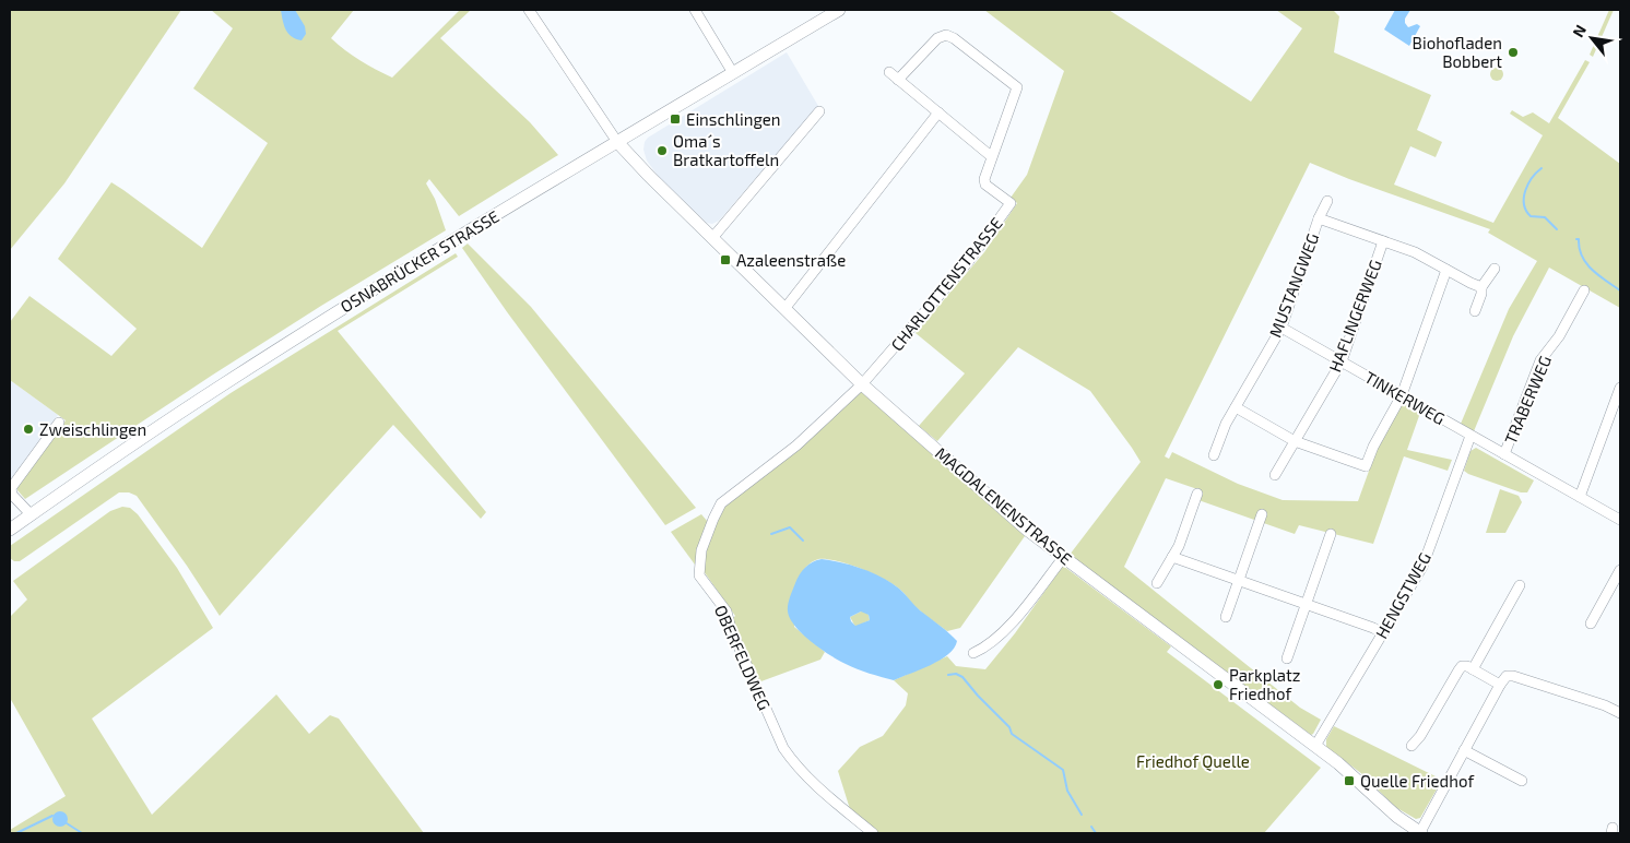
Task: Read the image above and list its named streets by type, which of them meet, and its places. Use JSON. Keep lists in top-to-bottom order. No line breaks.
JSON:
{"streets":{"street":["OSNABRÜCKER STRASSE","CHARLOTTENSTRASSE","MUSTANGWEG","HAFLINGERWEG","TINKERWEG","TRABERWEG","MAGDALENENSTRASSE","HENGSTWEG","OBERFELDWEG"]},"crossings":[["OSNABRÜCKER STRASSE","MAGDALENENSTRASSE"],["CHARLOTTENSTRASSE","MAGDALENENSTRASSE"],["CHARLOTTENSTRASSE","OBERFELDWEG"],["MUSTANGWEG","TINKERWEG"],["HAFLINGERWEG","TINKERWEG"],["TINKERWEG","TRABERWEG"],["TINKERWEG","HENGSTWEG"],["MAGDALENENSTRASSE","HENGSTWEG"],["MAGDALENENSTRASSE","OBERFELDWEG"]],"parks":["Friedhof Quelle"],"places":{"other":["Biohofladen Bobbert","Oma´s Bratkartoffeln","Zweischlingen","Parkplatz Friedhof"],"transit":["Einschlingen","Azaleenstraße","Quelle Friedhof"]},"north":"top left"}
